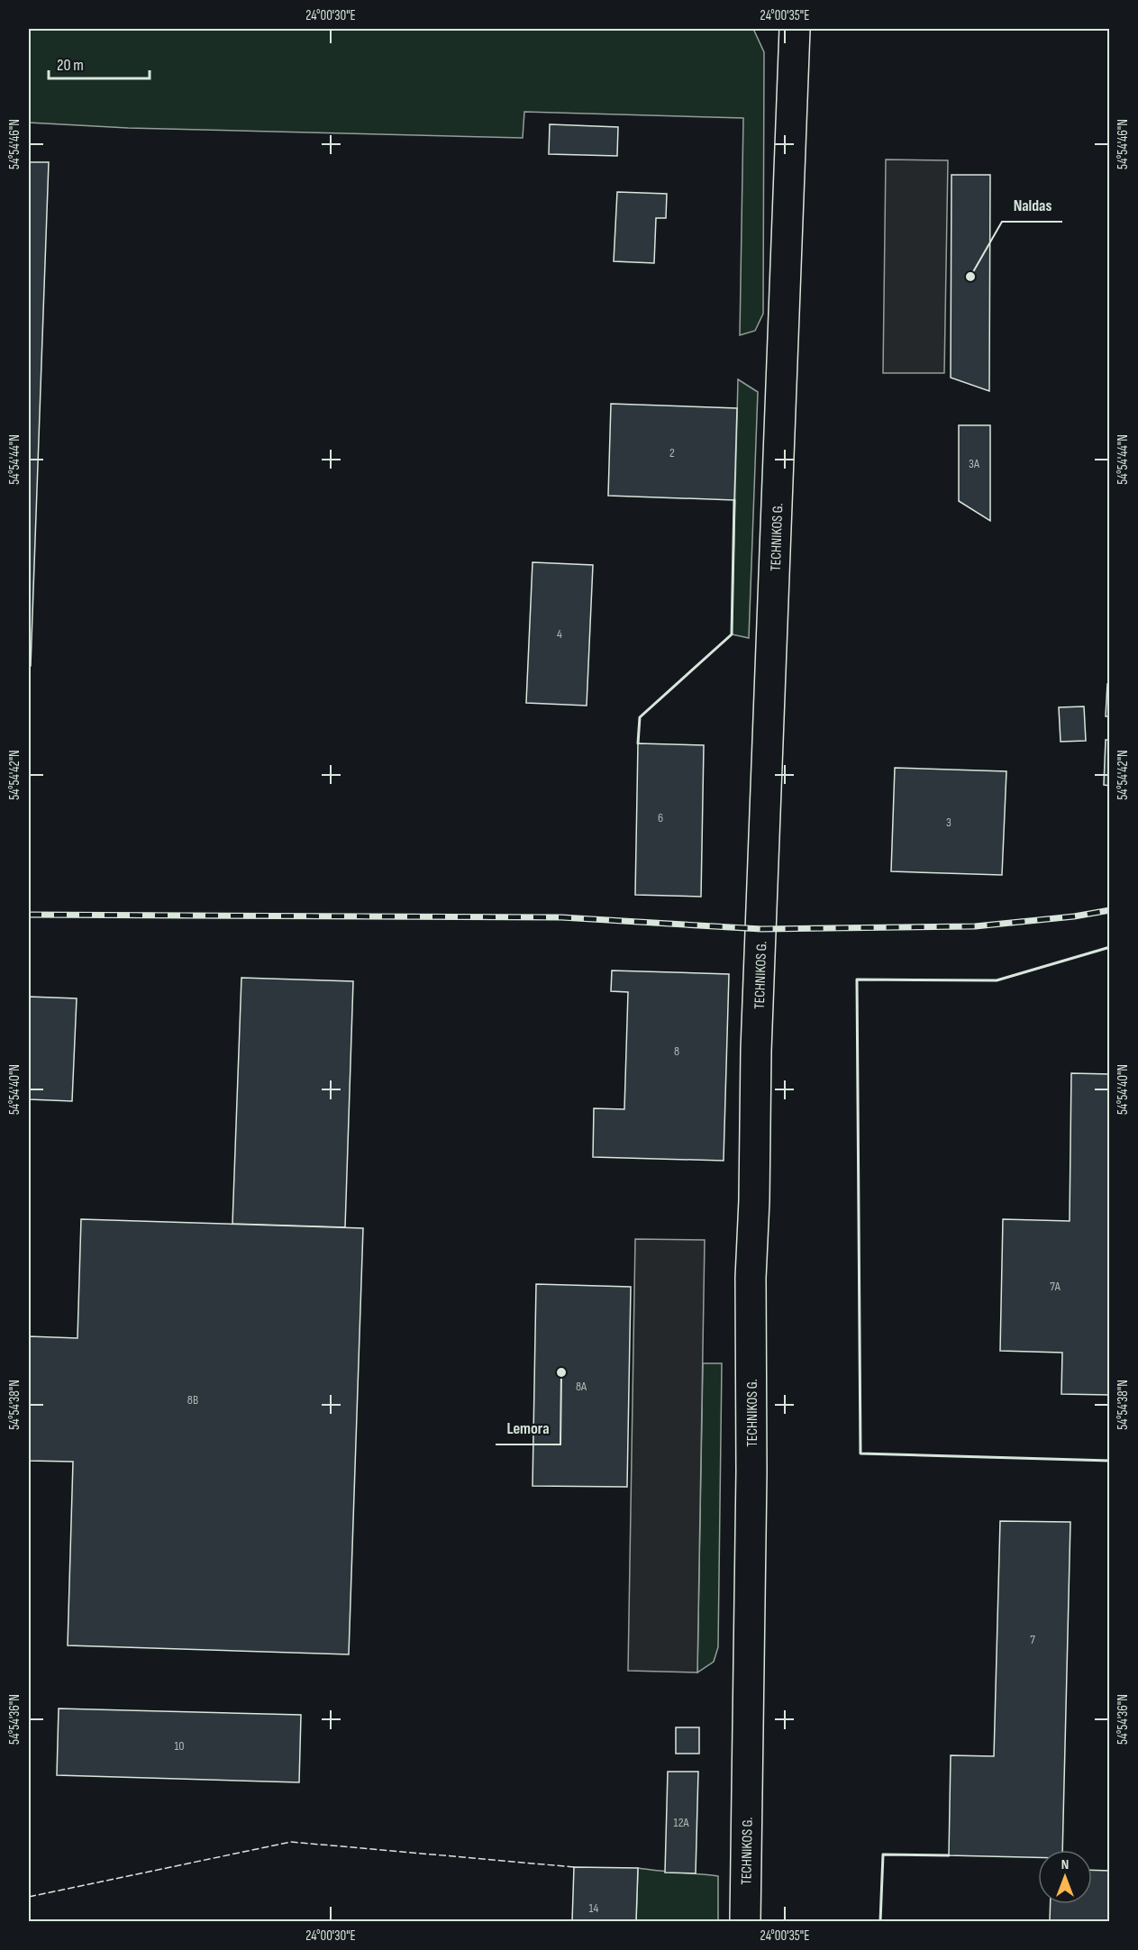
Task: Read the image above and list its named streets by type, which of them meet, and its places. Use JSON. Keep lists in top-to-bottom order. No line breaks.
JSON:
{"streets":{"street":["TECHNIKOS G."]},"places":["Naldas","Lemora"],"house_numbers":["2","3A","4","6","3","8","7A","8A","8B","7","10","12A","14"],"scale_bar":"20 m","north":"top","coordinates":["24°00'30\"E","24°00'35\"E","54°54'46\"N","54°54'44\"N","54°54'42\"N","54°54'40\"N","54°54'38\"N","54°54'36\"N"]}
